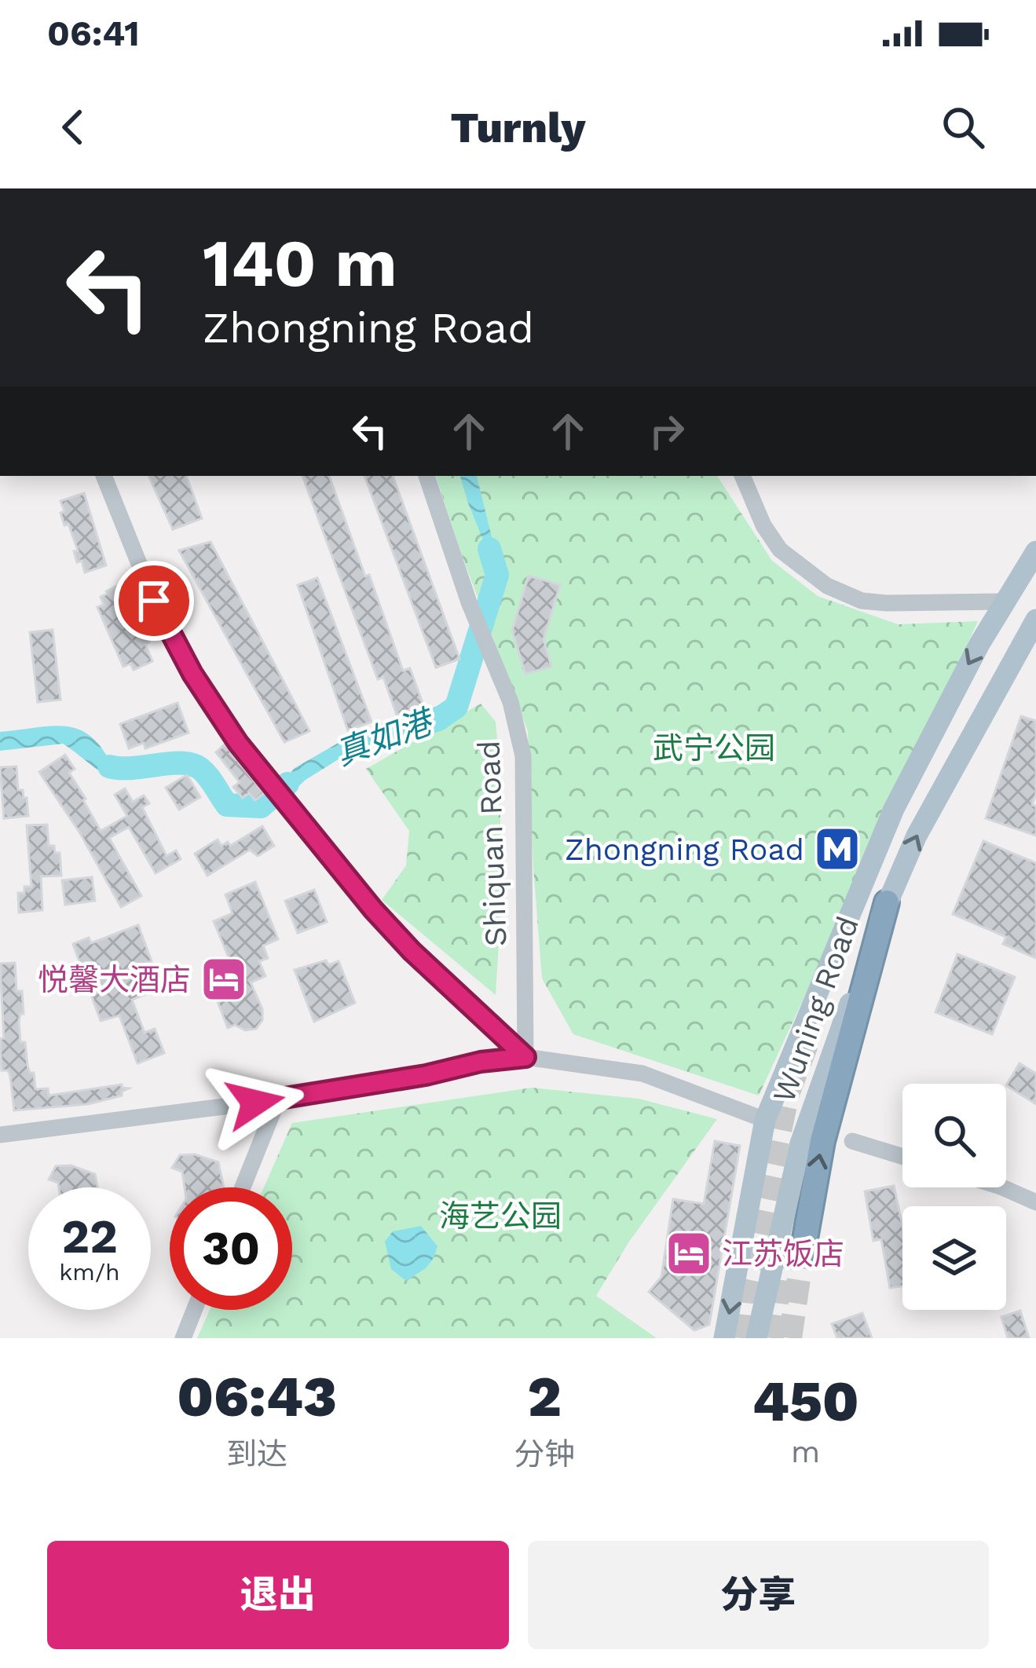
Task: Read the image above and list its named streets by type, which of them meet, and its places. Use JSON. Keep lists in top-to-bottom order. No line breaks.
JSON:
{"streets":{"main road":["Wuning Road"],"street":["Shiquan Road"]},"water":["真如港"],"parks":["武宁公园","海艺公园"],"places":{"metro station":["Zhongning Road"],"hotel":["悦馨大酒店","江苏饭店"]},"page":{"status":"06:41","header":"Turnly","turn":["140 m","Zhongning Road"],"speed":"22 km/h","limit":"30","eta":["06:43","到达","2","分钟","450","m"],"buttons":["退出","分享"]}}
